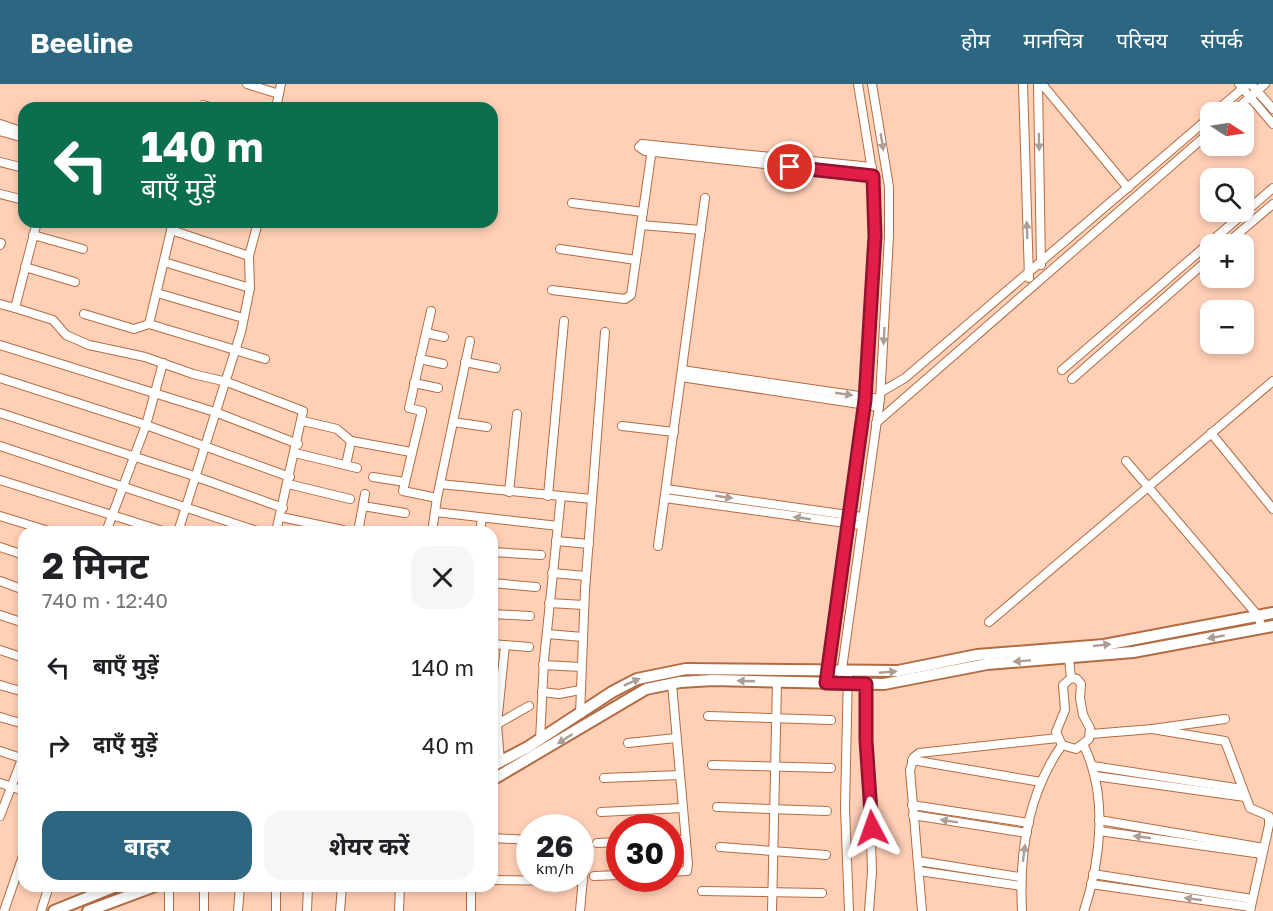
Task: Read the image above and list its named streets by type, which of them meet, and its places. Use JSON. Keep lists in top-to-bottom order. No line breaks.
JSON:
{"north":"right","page":{"header":"Beeline","nav":["होम","मानचित्र","परिचय","संपर्क"],"map_buttons":["+","−"],"turn":["140 m","बाएँ मुड़ें"],"heading":["2 मिनट","740 m · 12:40"],"list":[{"name":"बाएँ मुड़ें","value":"140 m"},{"name":"दाएँ मुड़ें","value":"40 m"}],"buttons":["बाहर","शेयर करें"],"speed":"26 km/h","limit":"30"}}
